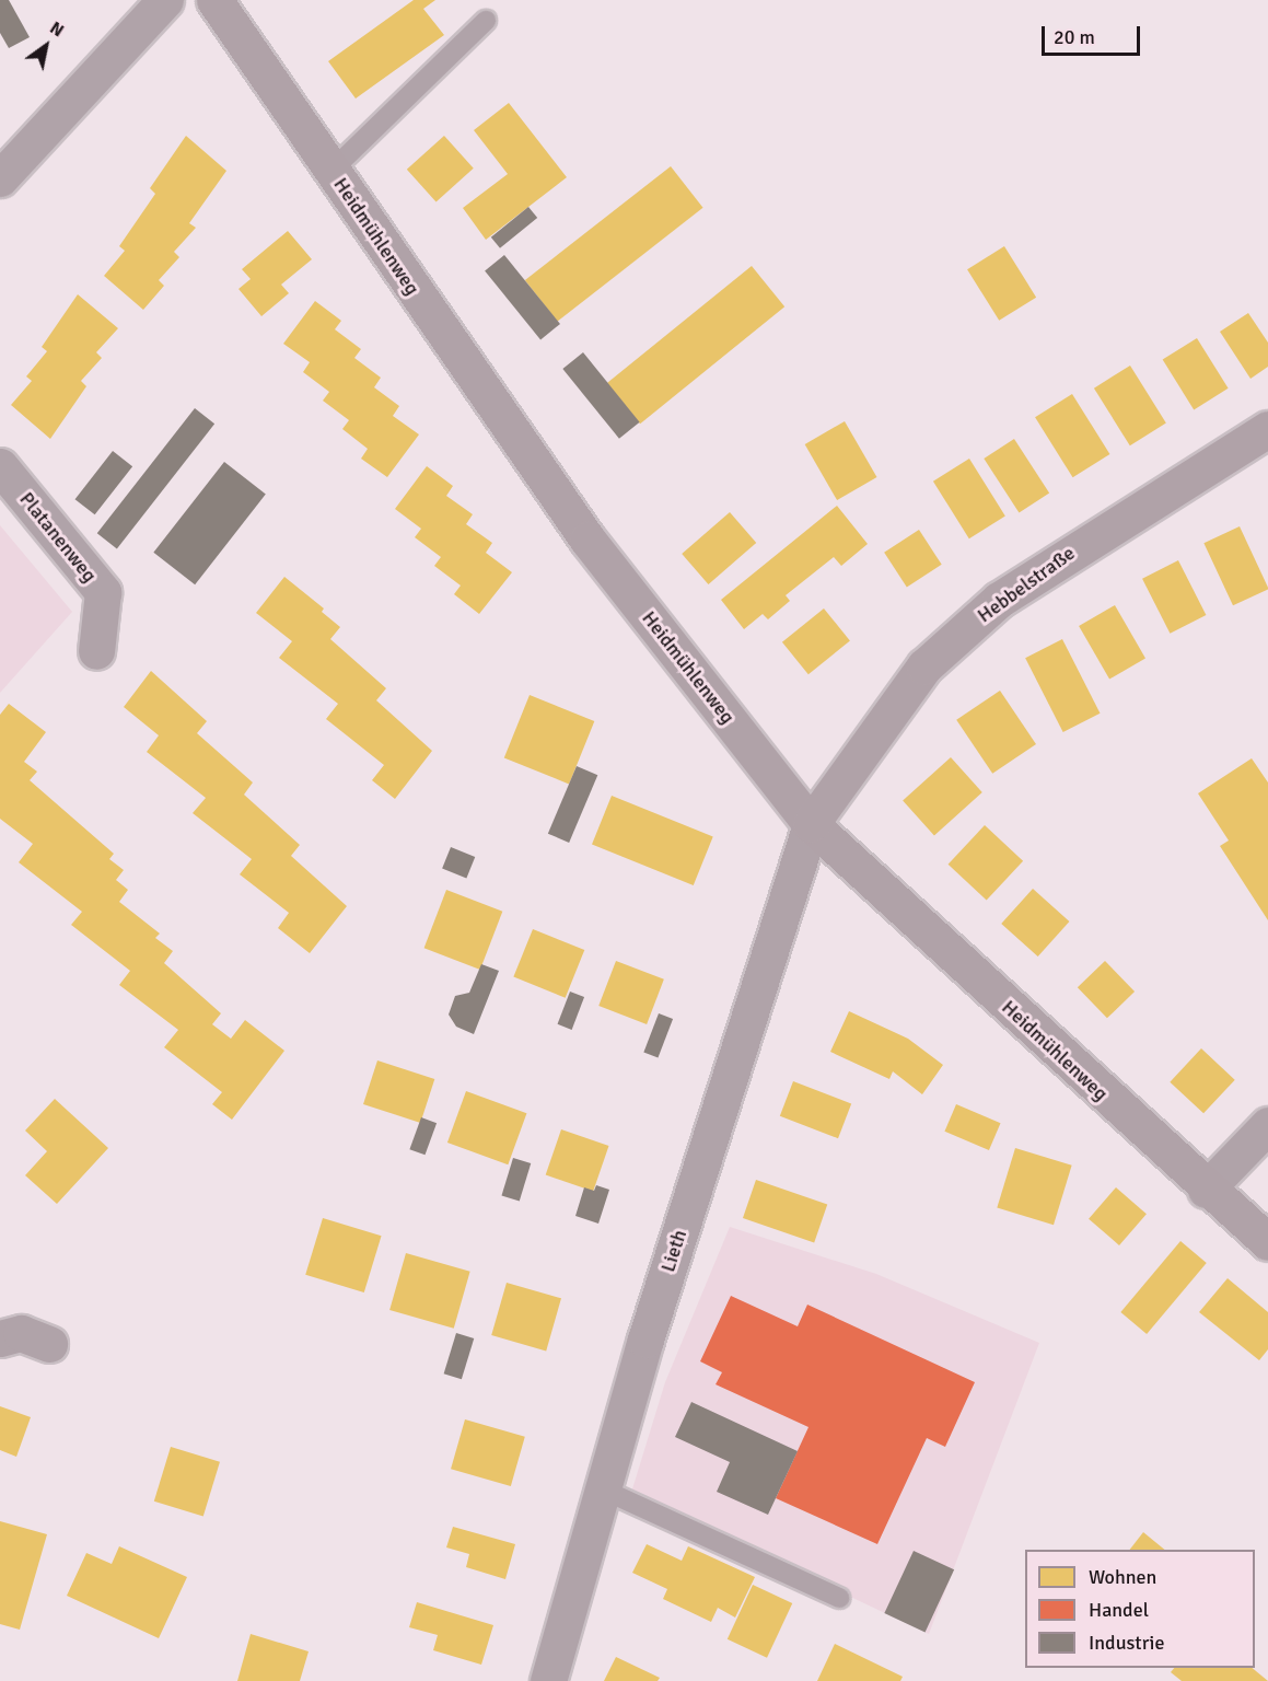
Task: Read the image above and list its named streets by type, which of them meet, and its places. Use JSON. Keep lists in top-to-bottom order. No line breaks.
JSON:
{"streets":{"street":["Heidmühlenweg","Platanenweg","Hebbelstraße","Lieth"]},"crossings":[["Heidmühlenweg","Hebbelstraße"],["Heidmühlenweg","Lieth"],["Hebbelstraße","Lieth"]],"legend":["Wohnen","Handel","Industrie"],"scale_bar":"20 m","north":"top right"}
